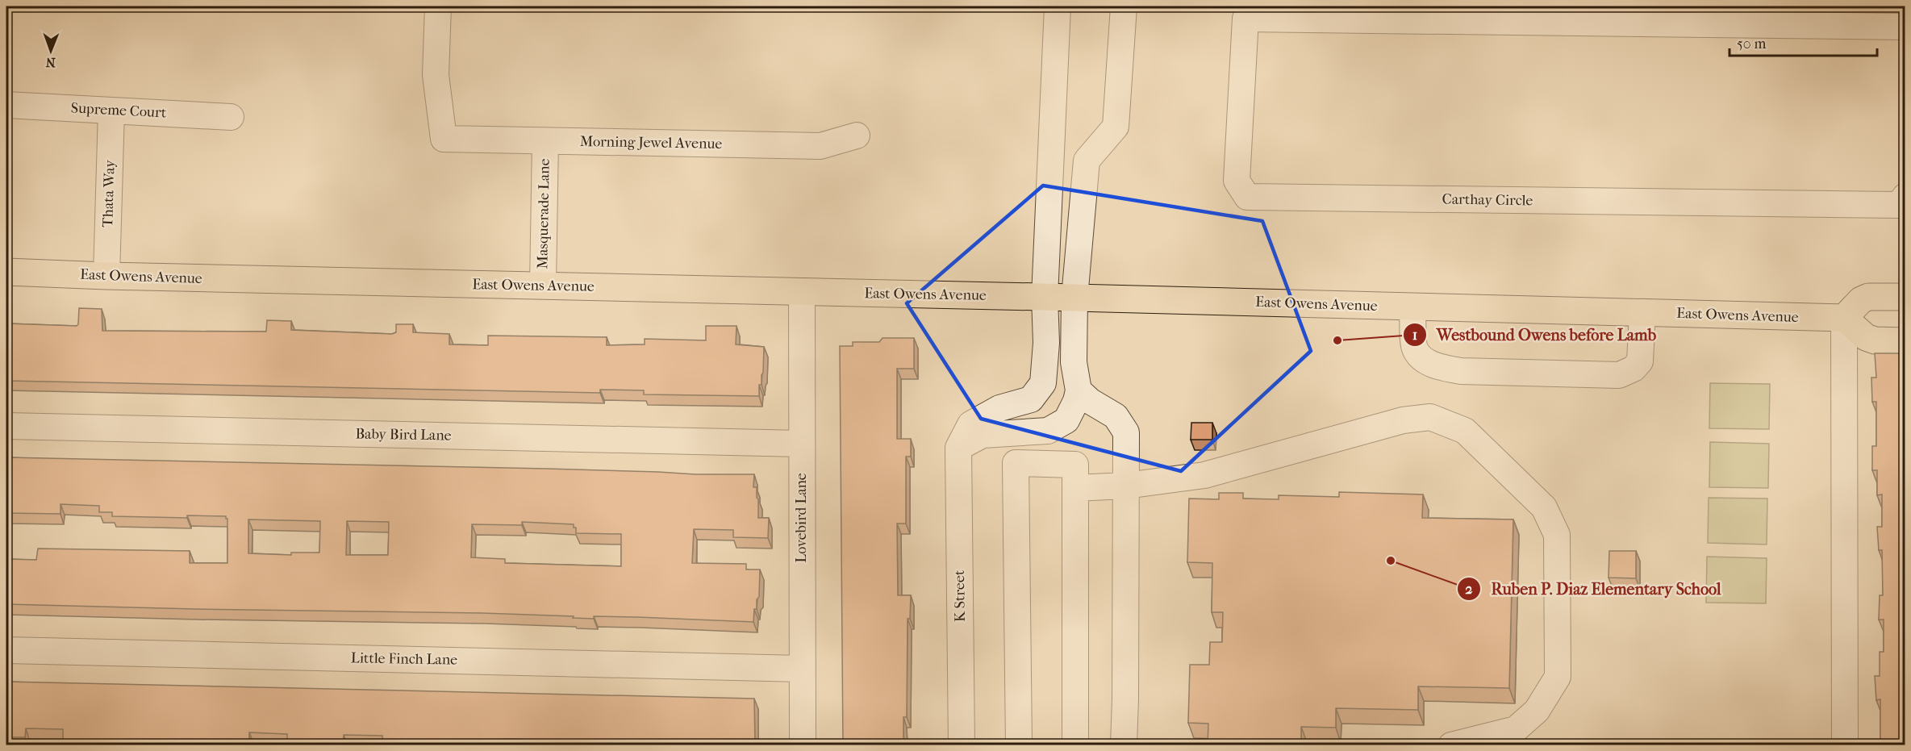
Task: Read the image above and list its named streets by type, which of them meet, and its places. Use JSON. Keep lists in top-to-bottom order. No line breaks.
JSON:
{"streets":{"main road":["East Owens Avenue"],"street":["Supreme Court","Morning Jewel Avenue","Thata Way","Carthay Circle","Masquerade Lane","Baby Bird Lane","Lovebird Lane","K Street","Little Finch Lane"]},"crossings":[["Supreme Court","Thata Way"],["Morning Jewel Avenue","Masquerade Lane"],["Thata Way","East Owens Avenue"],["Masquerade Lane","East Owens Avenue"],["East Owens Avenue","Lovebird Lane"],["East Owens Avenue","K Street"],["Baby Bird Lane","Lovebird Lane"],["Lovebird Lane","Little Finch Lane"]],"places":["Westbound Owens before Lamb","Ruben P. Diaz Elementary School"],"scale_bar":"50 m","north":"bottom"}
